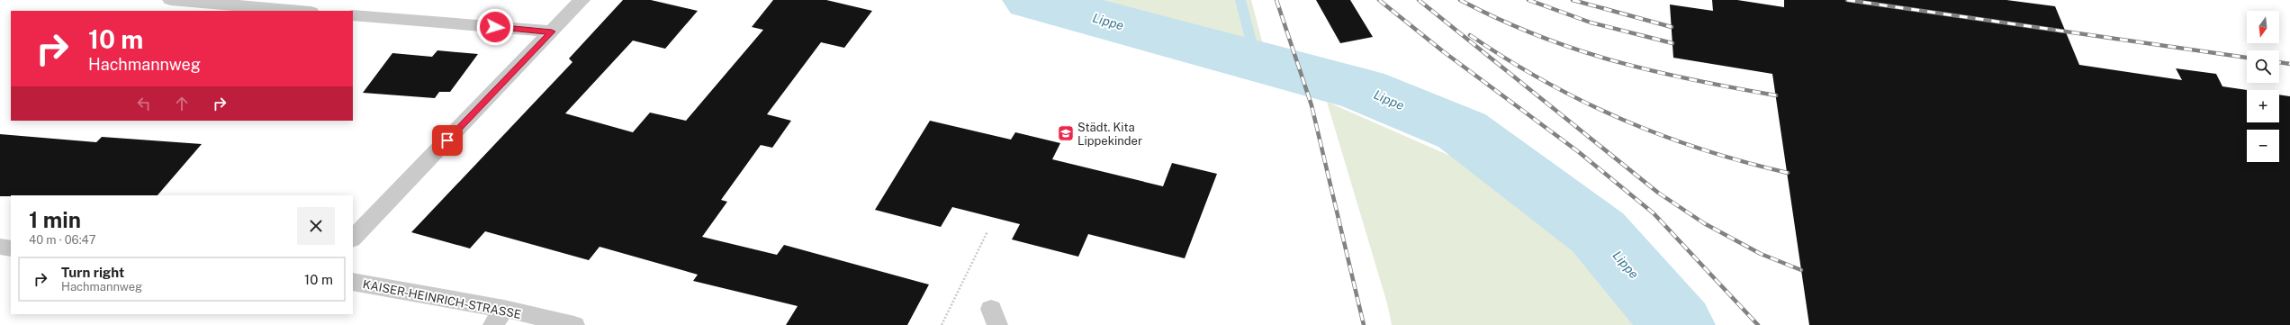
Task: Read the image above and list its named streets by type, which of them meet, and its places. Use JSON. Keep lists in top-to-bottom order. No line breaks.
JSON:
{"streets":{"street":["KAISER-HEINRICH-STRASSE"]},"water":["Lippe"],"places":{"school or university":["Städt. Kita Lippekinder"]},"north":"bottom","page":{"map_buttons":["+","−"],"turn":["10 m","Hachmannweg"],"heading":["1 min","40 m · 06:47"],"list":[{"name":"Turn right","note":"Hachmannweg","value":"10 m"}]}}
